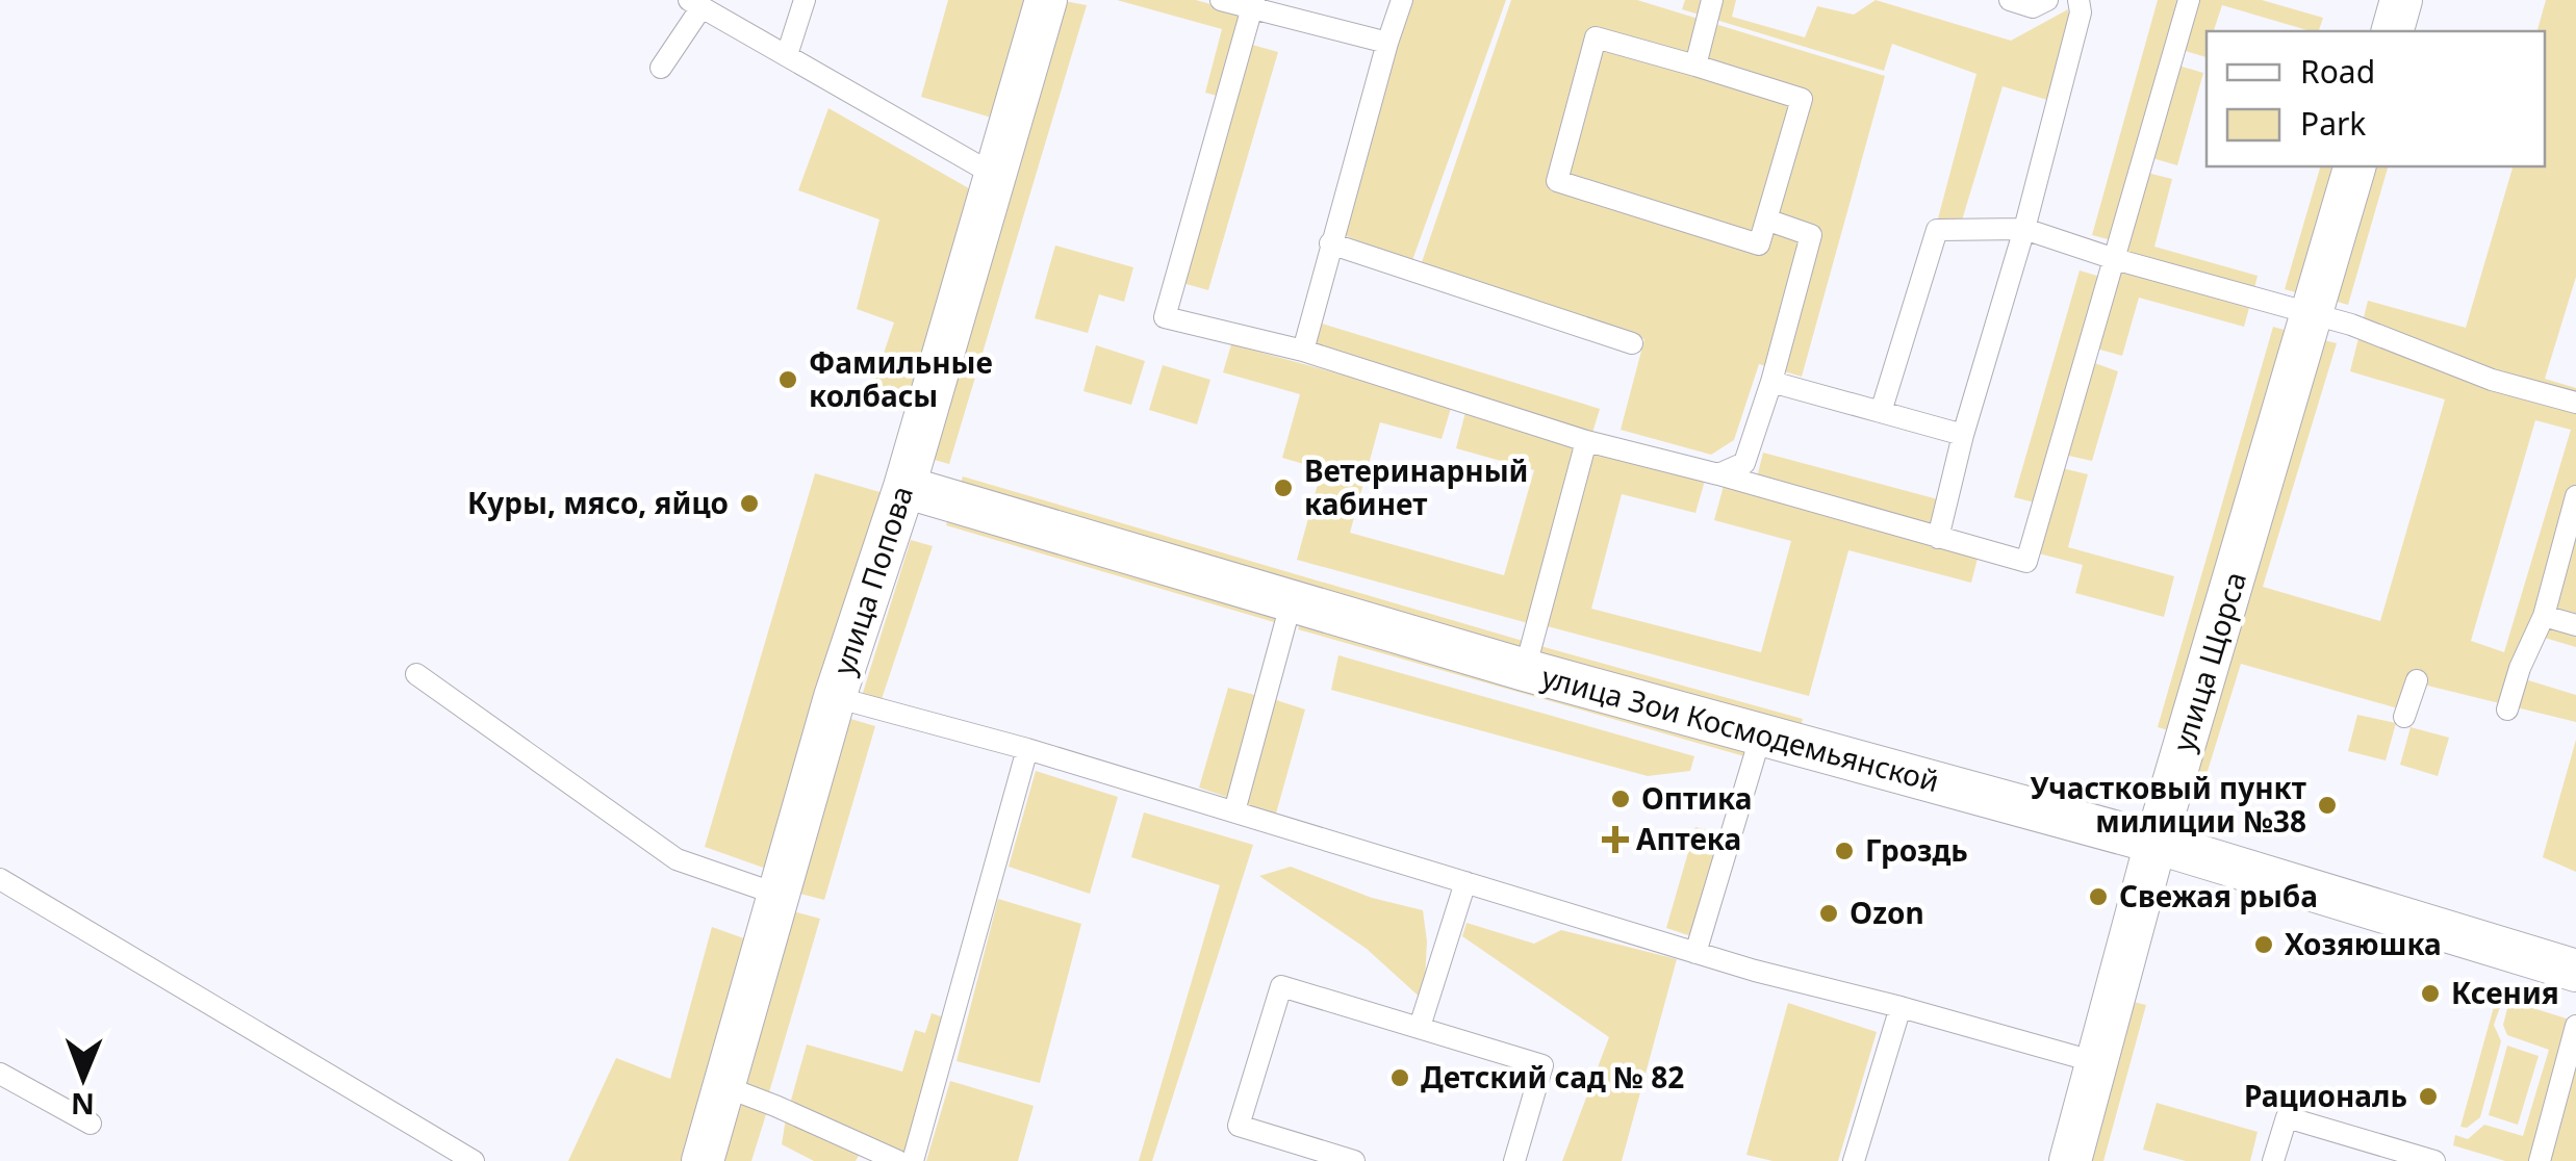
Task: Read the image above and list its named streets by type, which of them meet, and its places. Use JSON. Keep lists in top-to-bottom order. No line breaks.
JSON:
{"streets":{"street":["улица Попова","улица Щорса","улица Зои Космодемьянской"]},"crossings":[["улица Попова","улица Зои Космодемьянской"],["улица Щорса","улица Зои Космодемьянской"]],"places":{"other":["Фамильные колбасы","Ветеринарный кабинет","Куры, мясо, яйцо","Оптика","Участковый пункт милиции №38","Гроздь","Свежая рыба","Ozon","Хозяюшка","Ксения","Детский сад № 82","Рациональ"],"health":["Аптека"]},"legend":["Road","Park"],"north":"bottom"}
